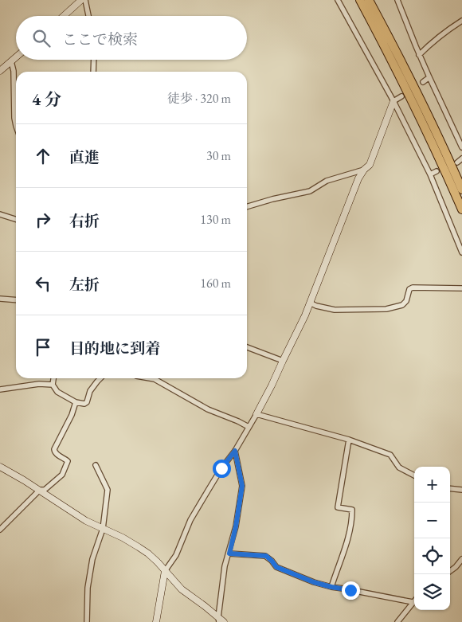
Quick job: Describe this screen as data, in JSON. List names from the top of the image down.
{
  "page": {
    "search": "ここで検索",
    "heading": ["4 分", "徒歩 · 320 m"],
    "list": [
      ["直進", "30 m"],
      ["右折", "130 m"],
      ["左折", "160 m"],
      "目的地に到着"
    ],
    "map_buttons": ["+", "−"]
  }
}
